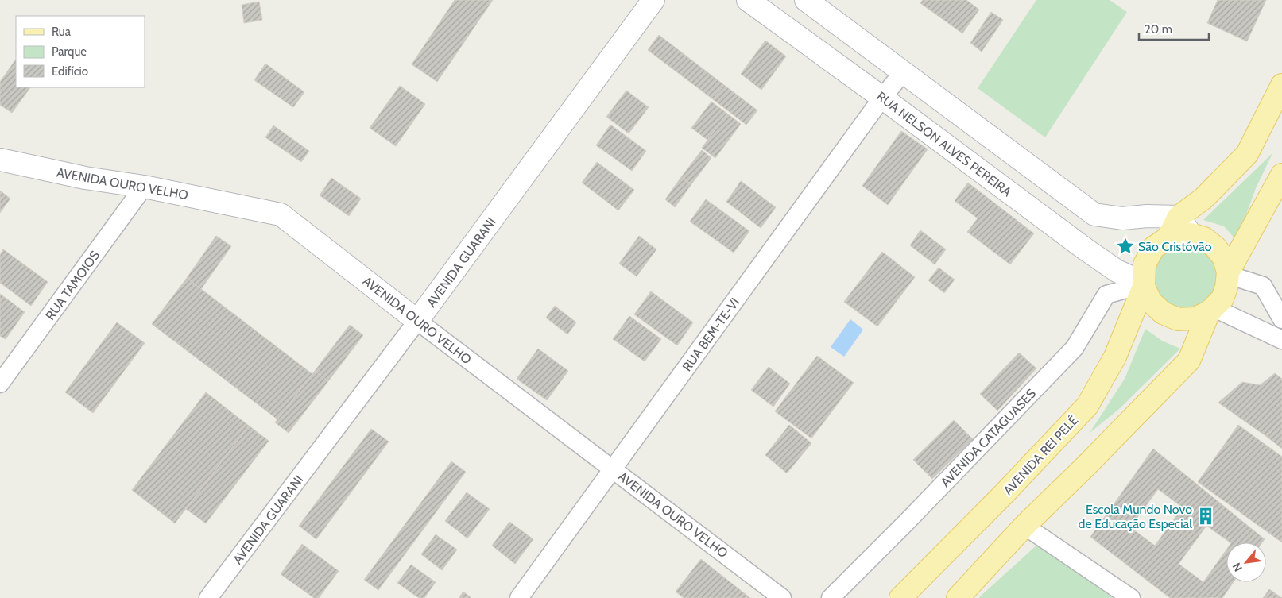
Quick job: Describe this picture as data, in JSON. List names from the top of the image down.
{
  "streets": {
    "main road": ["AVENIDA REI PELÉ"],
    "street": [
      "RUA NELSON ALVES PEREIRA",
      "AVENIDA OURO VELHO",
      "AVENIDA GUARANI",
      "RUA TAMOIOS",
      "RUA BEM-TE-VI",
      "AVENIDA CATAGUASES"
    ]
  },
  "crossings": [
    ["RUA NELSON ALVES PEREIRA", "RUA BEM-TE-VI"],
    ["RUA NELSON ALVES PEREIRA", "AVENIDA CATAGUASES"],
    ["RUA NELSON ALVES PEREIRA", "AVENIDA REI PELÉ"],
    ["AVENIDA OURO VELHO", "AVENIDA GUARANI"],
    ["AVENIDA OURO VELHO", "RUA TAMOIOS"],
    ["AVENIDA OURO VELHO", "RUA BEM-TE-VI"],
    ["AVENIDA CATAGUASES", "AVENIDA REI PELÉ"]
  ],
  "places": {
    "place": ["São Cristóvão"],
    "building": ["Escola Mundo Novo de Educação Especial"]
  },
  "legend": ["Rua", "Parque", "Edifício"],
  "scale_bar": "20 m",
  "north": "bottom left"
}
